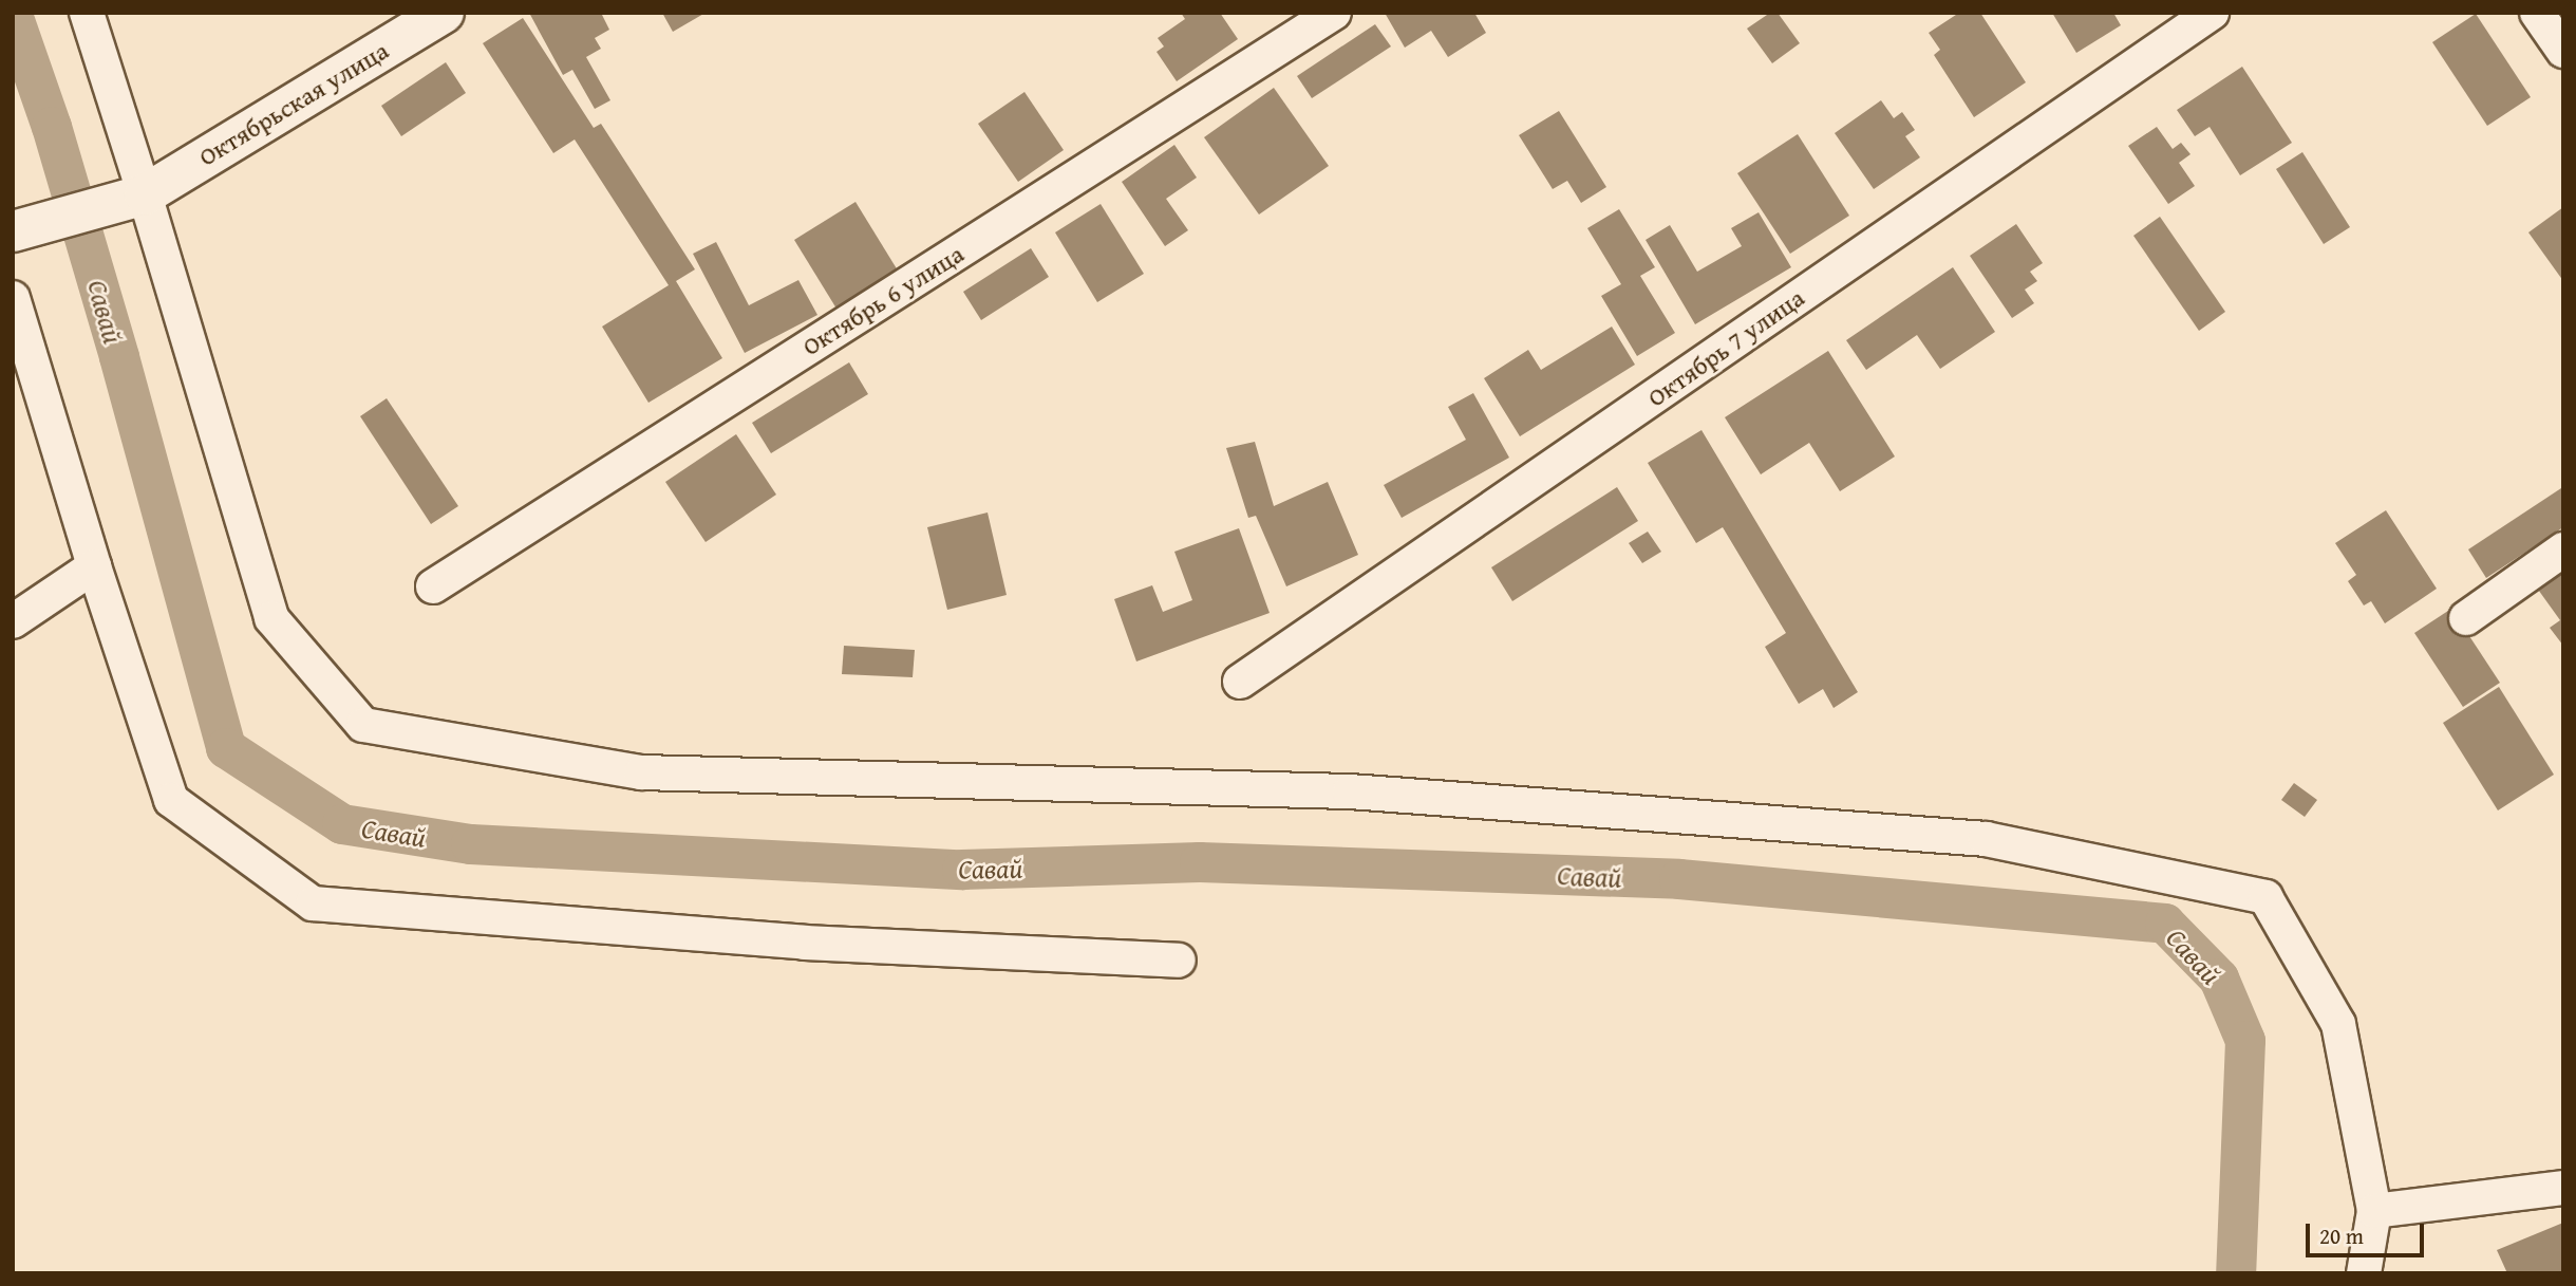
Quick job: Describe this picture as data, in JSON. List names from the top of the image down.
{
  "streets": {
    "main road": ["Октябрьская улица"],
    "street": ["Октябрь 6 улица", "Октябрь 7 улица"]
  },
  "water": ["Савай"],
  "scale_bar": "20 m"
}
